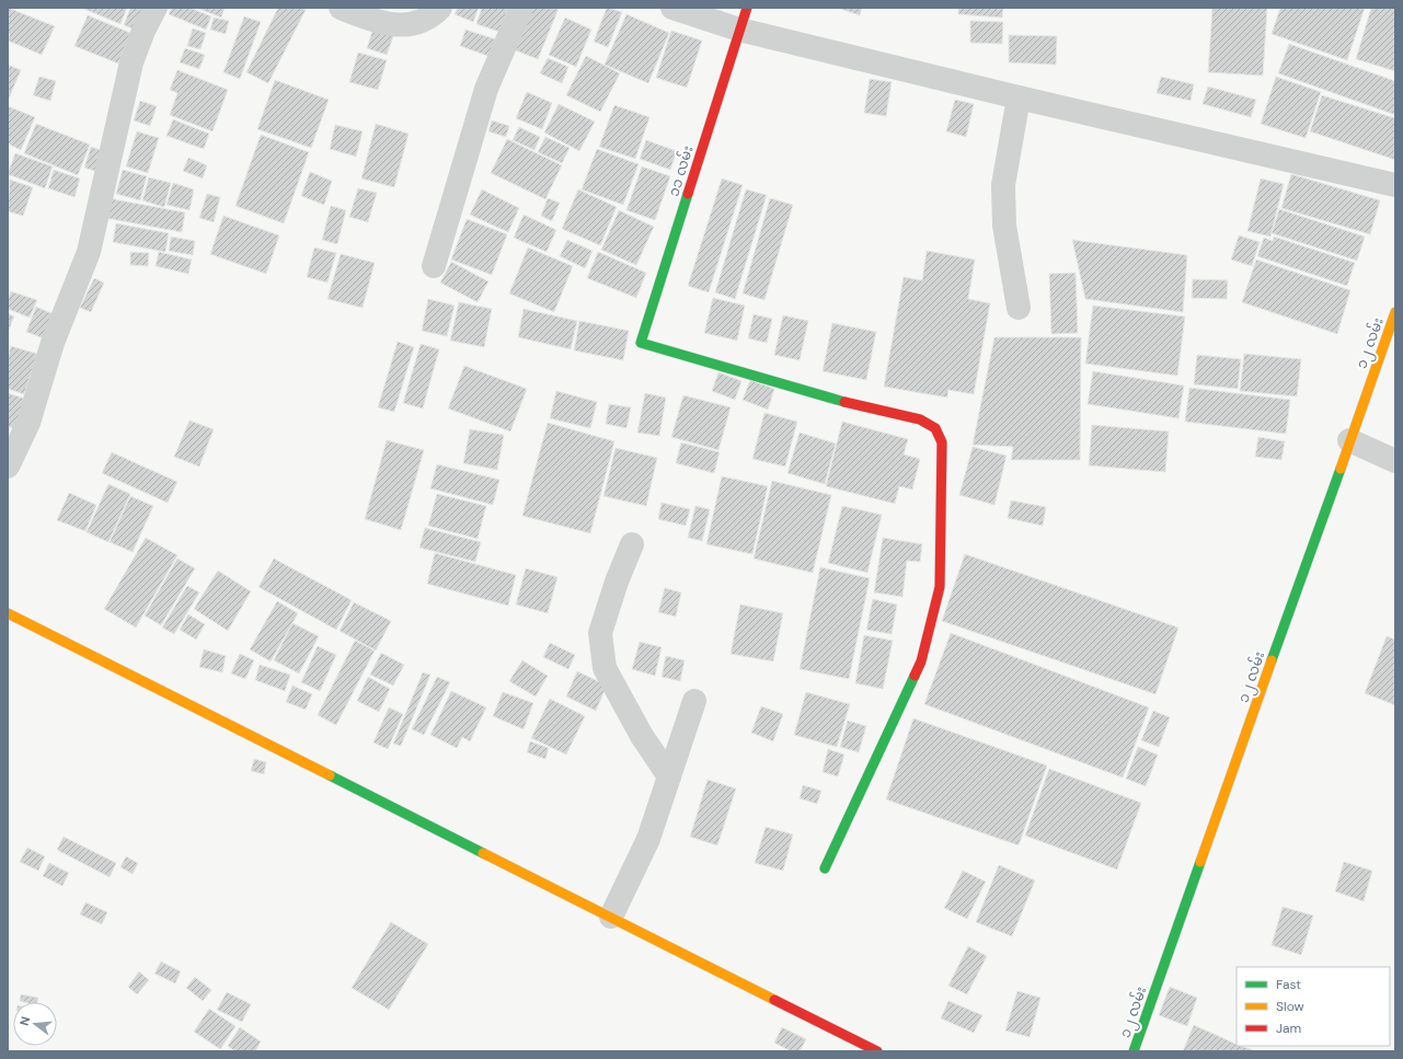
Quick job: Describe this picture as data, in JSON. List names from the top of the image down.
{
  "streets": {
    "street": ["၁၁ လမ်း", "၁၂ လမ်း"]
  },
  "legend": ["Fast", "Slow", "Jam"],
  "north": "left"
}
